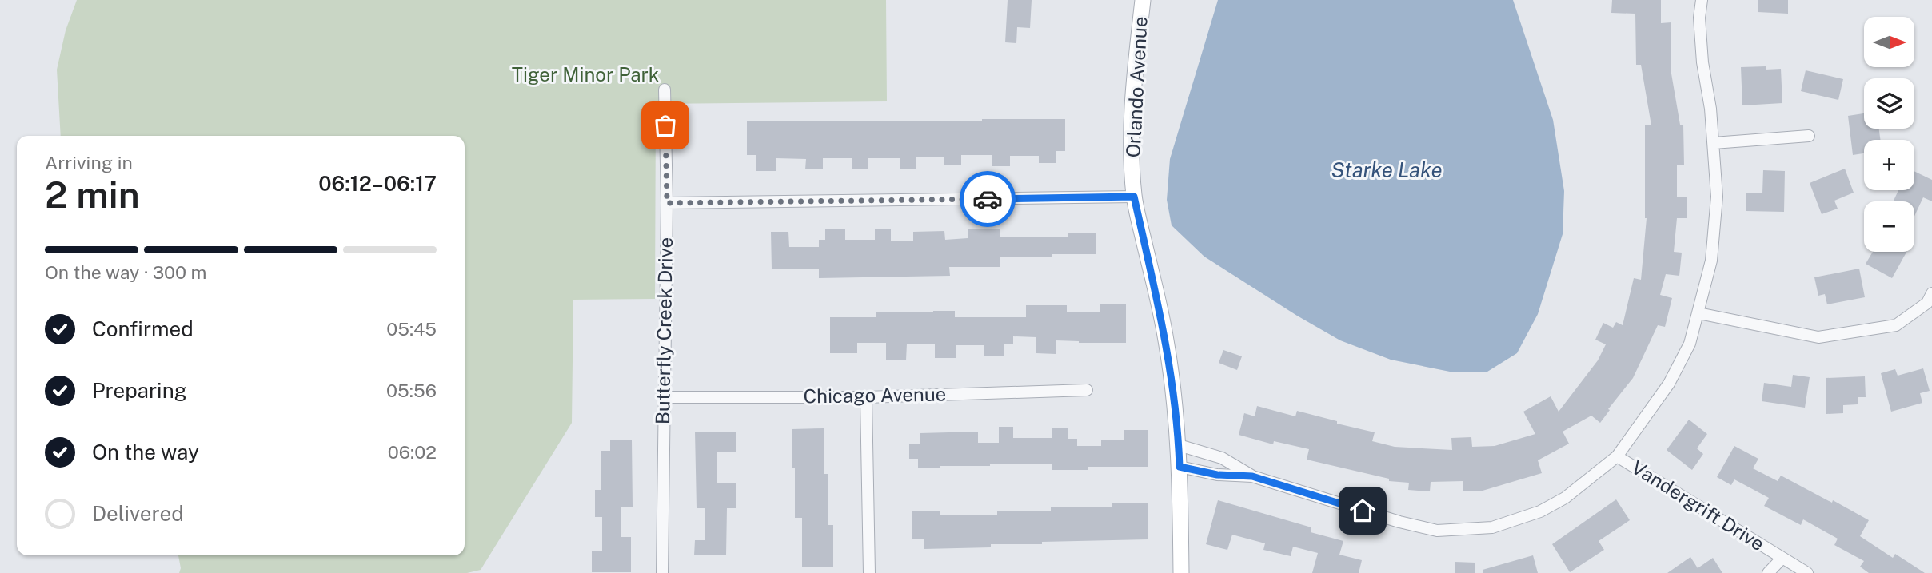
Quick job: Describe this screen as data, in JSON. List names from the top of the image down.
{
  "streets": {
    "street": [
      "Orlando Avenue",
      "Butterfly Creek Drive",
      "Chicago Avenue",
      "Vandergrift Drive"
    ]
  },
  "crossings": [
    ["Butterfly Creek Drive", "Chicago Avenue"]
  ],
  "water": ["Starke Lake"],
  "parks": ["Tiger Minor Park"],
  "north": "right",
  "page": {
    "map_buttons": ["+", "−"],
    "heading": ["2 min", "Arriving in", "06:12–06:17"],
    "bar": "On the way · 300 m",
    "list": [
      ["Confirmed", "05:45"],
      ["Preparing", "05:56"],
      ["On the way", "06:02"],
      "Delivered"
    ]
  }
}
